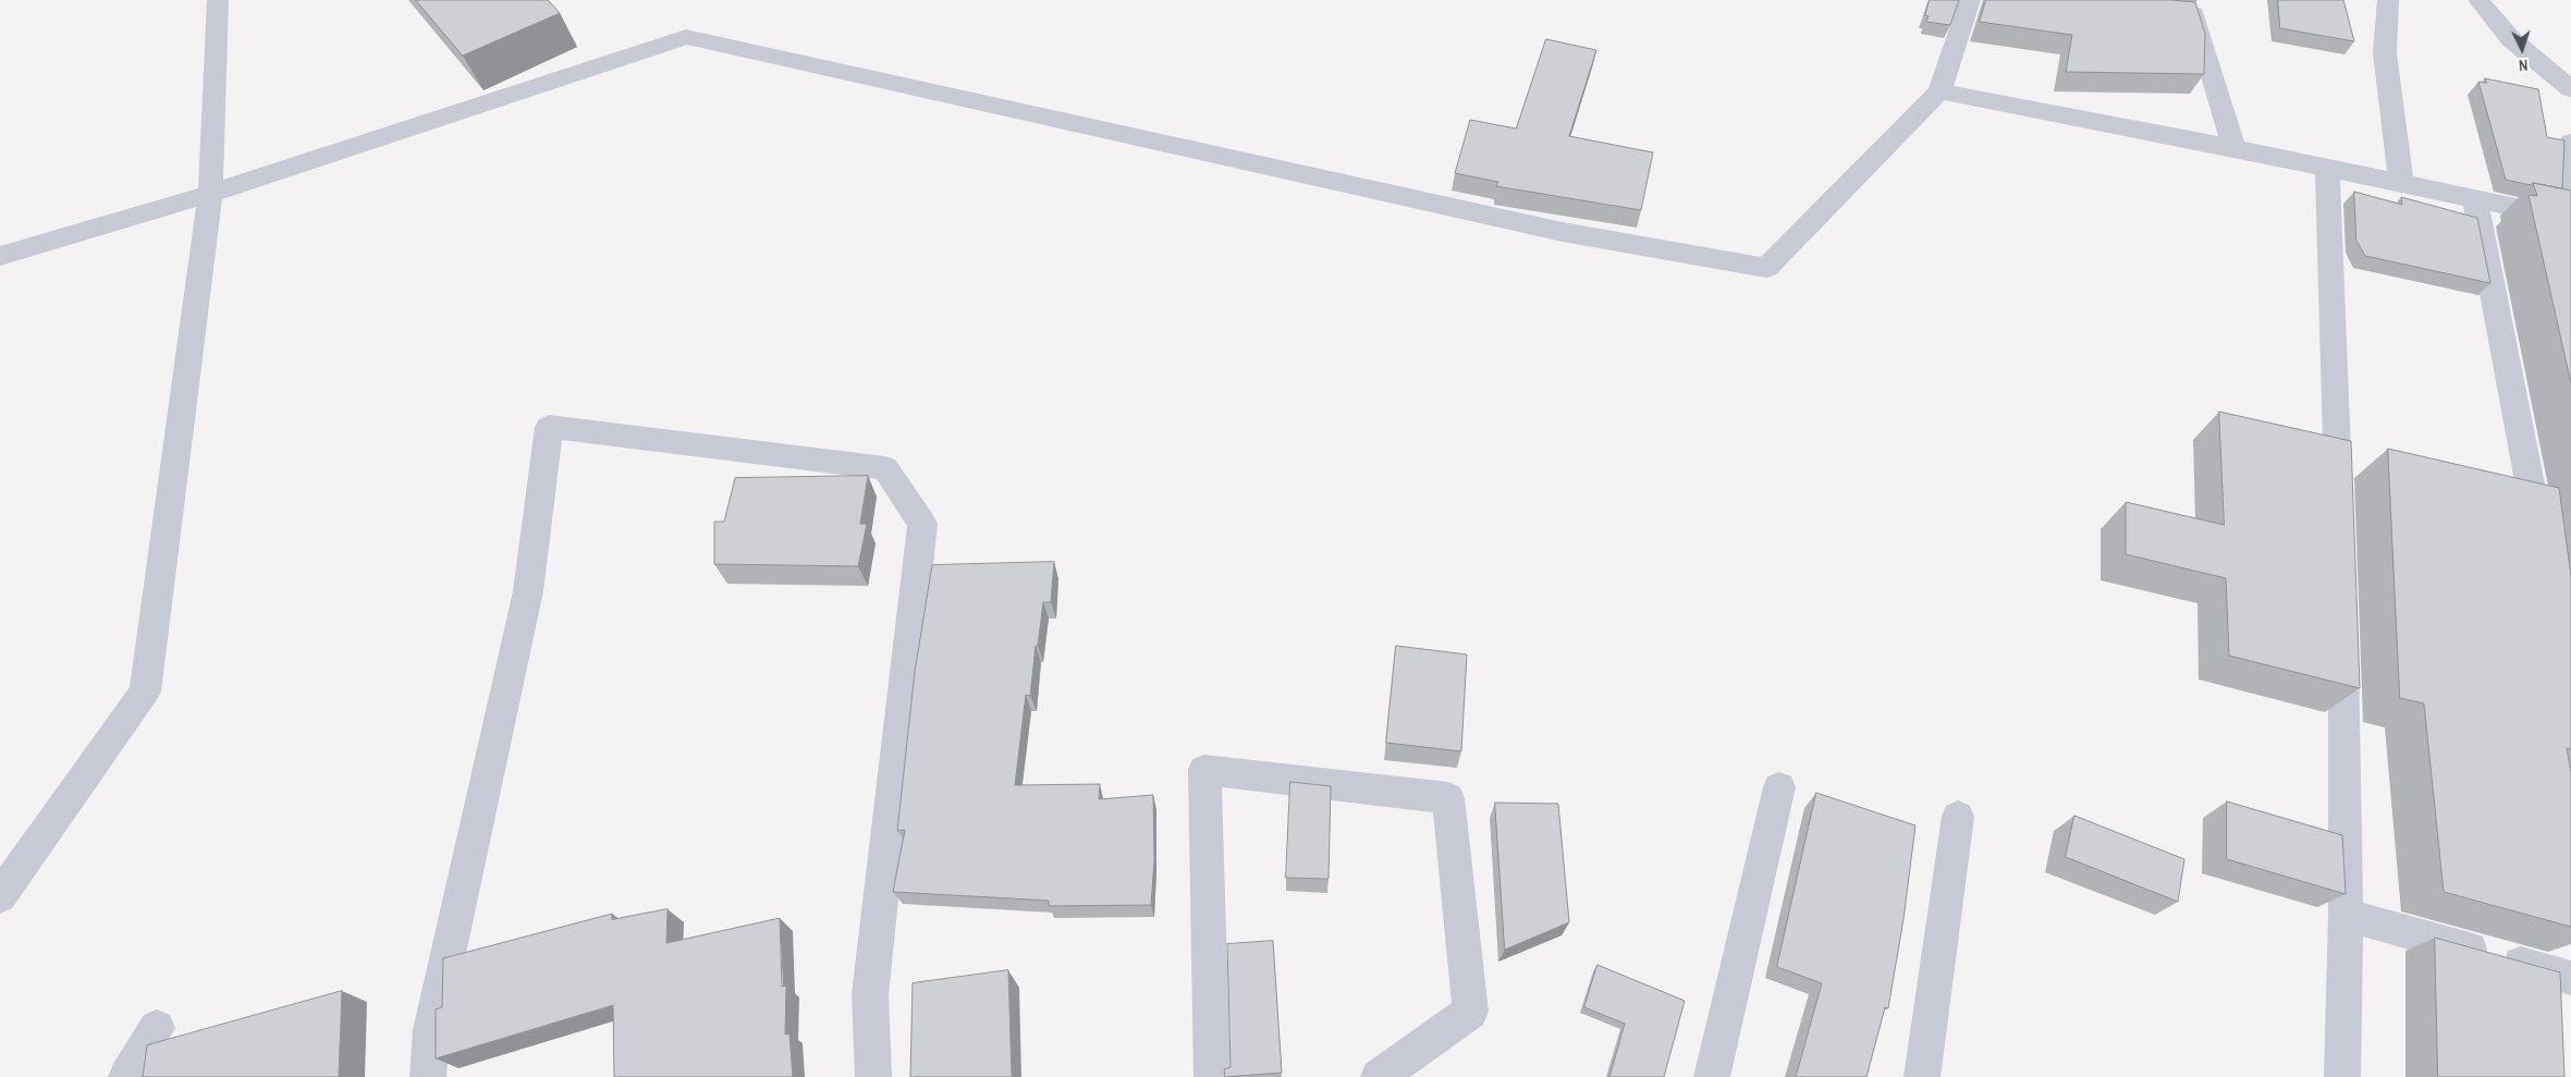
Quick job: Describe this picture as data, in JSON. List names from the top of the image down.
{
  "north": "bottom"
}
